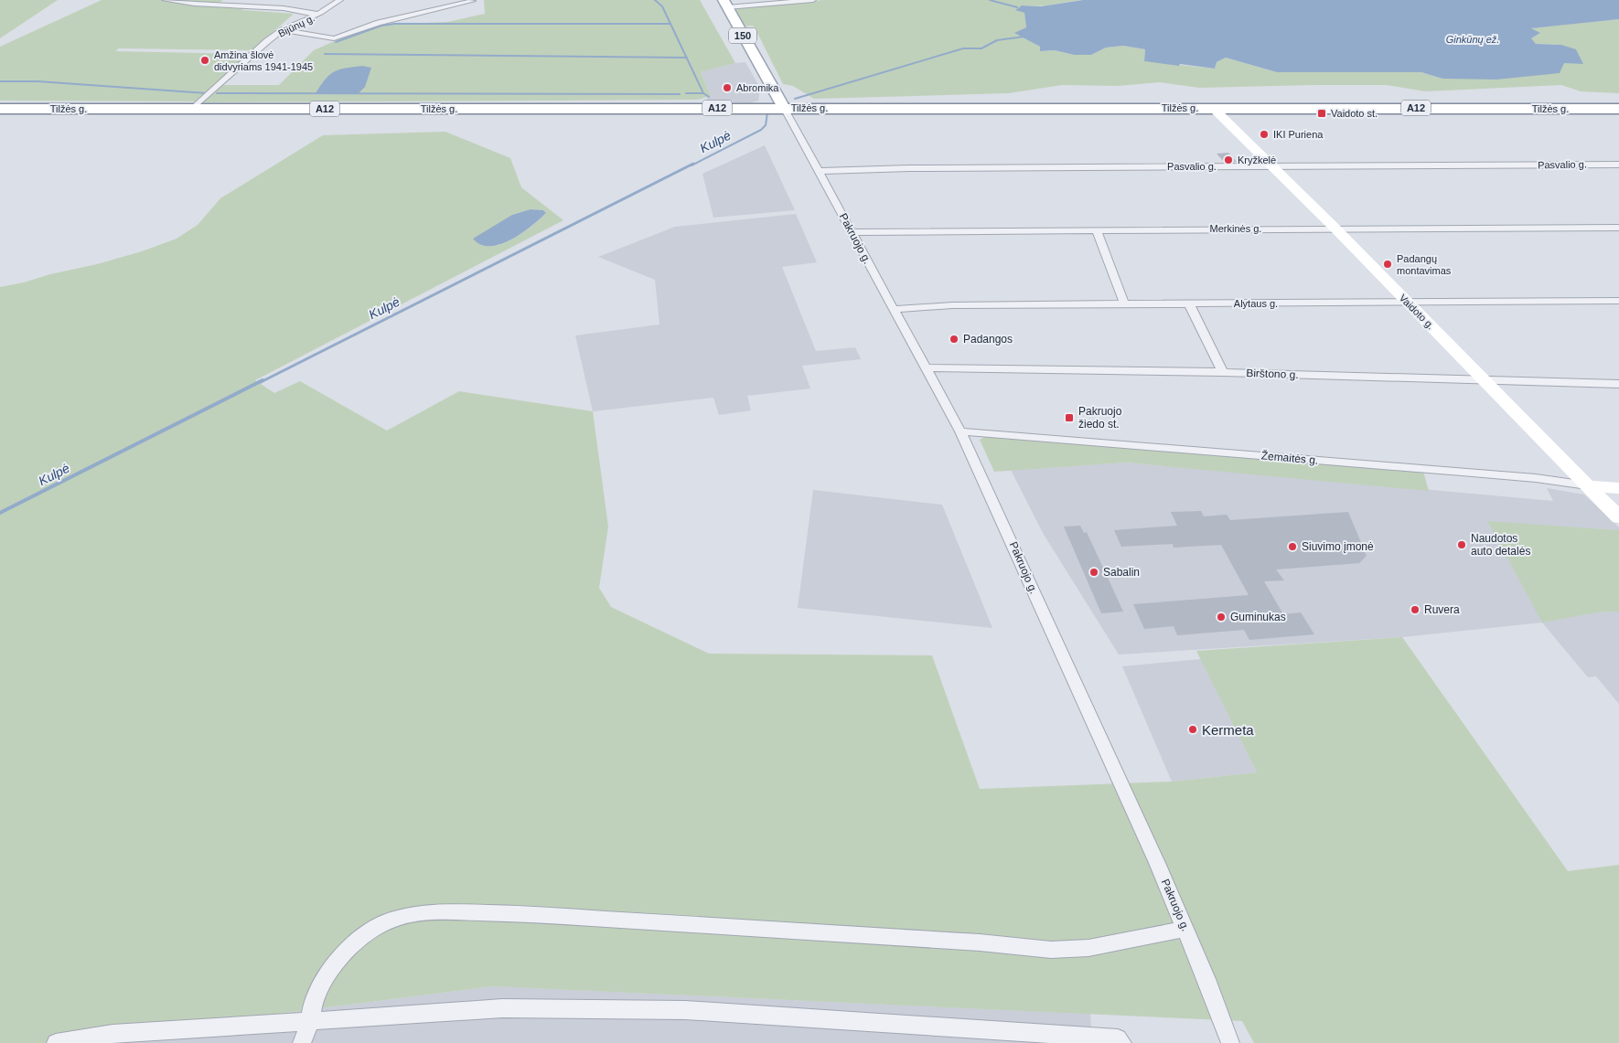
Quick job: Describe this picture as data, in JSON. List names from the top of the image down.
{
  "streets": {
    "highway": ["A12", "Tilžės g."],
    "main road": ["150", "Vaidoto g.", "Žemaitės g."],
    "street": [
      "Bijūnų g.",
      "Pasvalio g.",
      "Merkinės g.",
      "Pakruojo g.",
      "Alytaus g.",
      "Birštono g."
    ]
  },
  "crossings": [
    ["Bijūnų g.", "Tilžės g."],
    ["150", "Tilžės g."],
    ["150", "Pakruojo g."],
    ["Tilžės g.", "Pakruojo g."],
    ["Tilžės g.", "Vaidoto g."],
    ["Pasvalio g.", "Pakruojo g."],
    ["Pasvalio g.", "Vaidoto g."],
    ["Merkinės g.", "Pakruojo g."],
    ["Merkinės g.", "Vaidoto g."],
    ["Pakruojo g.", "Alytaus g."],
    ["Pakruojo g.", "Birštono g."],
    ["Pakruojo g.", "Žemaitės g."],
    ["Alytaus g.", "Vaidoto g."],
    ["Vaidoto g.", "Birštono g."],
    ["Vaidoto g.", "Žemaitės g."]
  ],
  "water": ["Ginkūnų ež.", "Kulpė"],
  "places": {
    "other": [
      "Amžina šlovė didvyriams 1941-1945",
      "Abromika",
      "IKI Puriena",
      "Kryžkelė",
      "Padangų montavimas",
      "Padangos",
      "Naudotos auto detalės",
      "Siuvimo įmonė",
      "Sabalin",
      "Ruvera",
      "Guminukas",
      "Kermeta"
    ],
    "transit": ["Vaidoto st.", "Pakruojo žiedo st."]
  }
}
